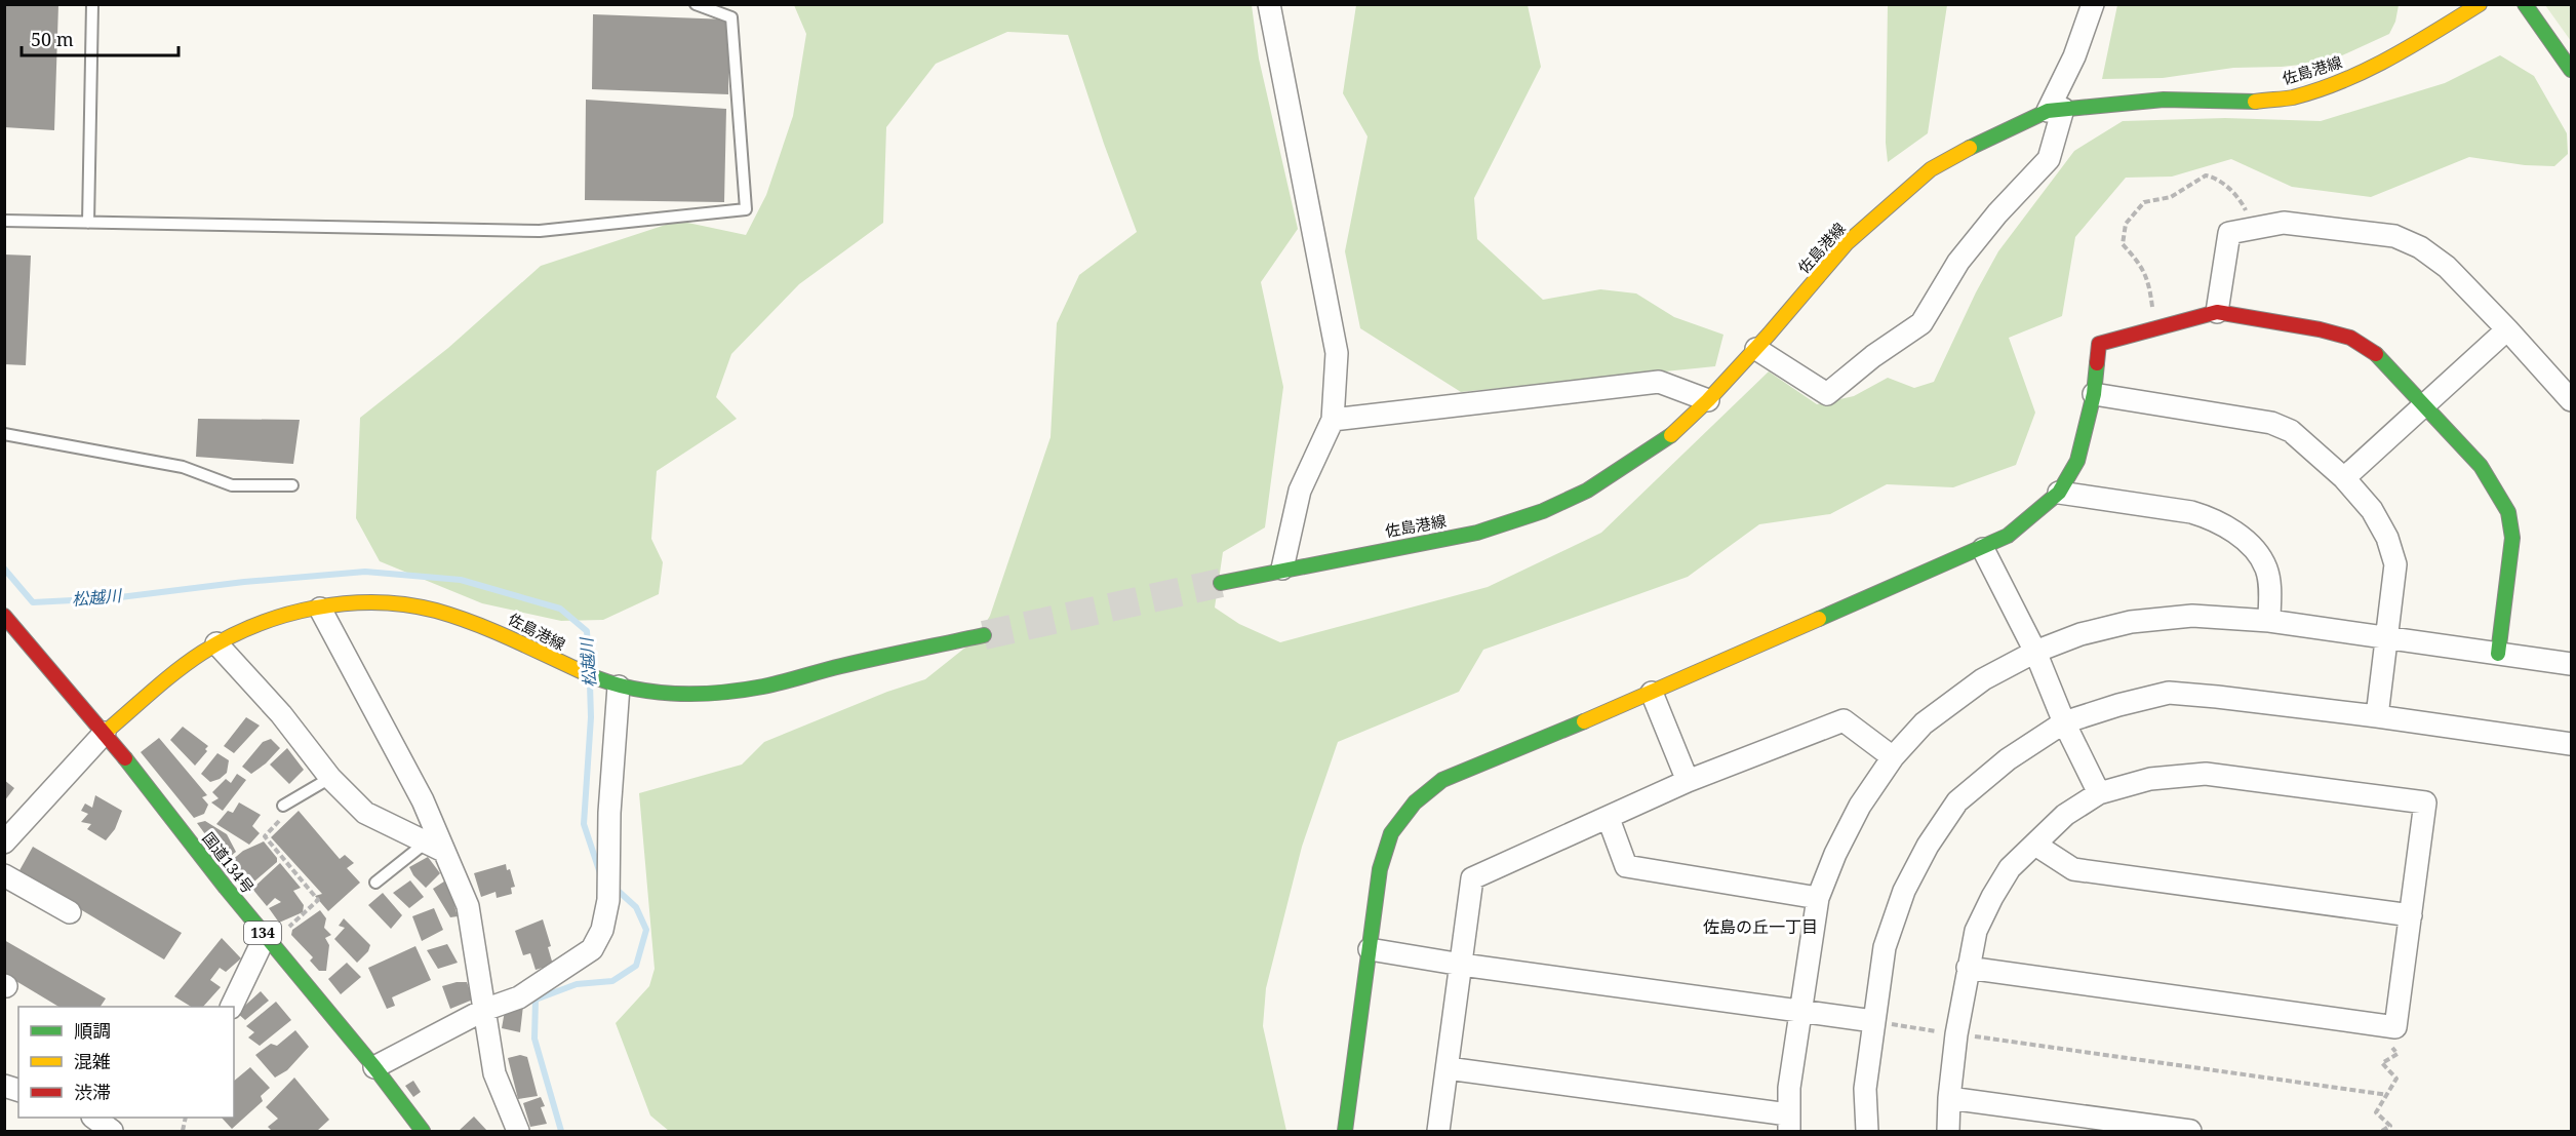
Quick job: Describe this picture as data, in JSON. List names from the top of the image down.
{
  "streets": {
    "main road": ["佐島港線", "国道134号", "134"]
  },
  "crossings": [
    ["佐島港線", "国道134号"]
  ],
  "districts": ["佐島の丘一丁目"],
  "water": ["松越川"],
  "legend": ["順調", "混雑", "渋滞"],
  "scale_bar": "50 m"
}
